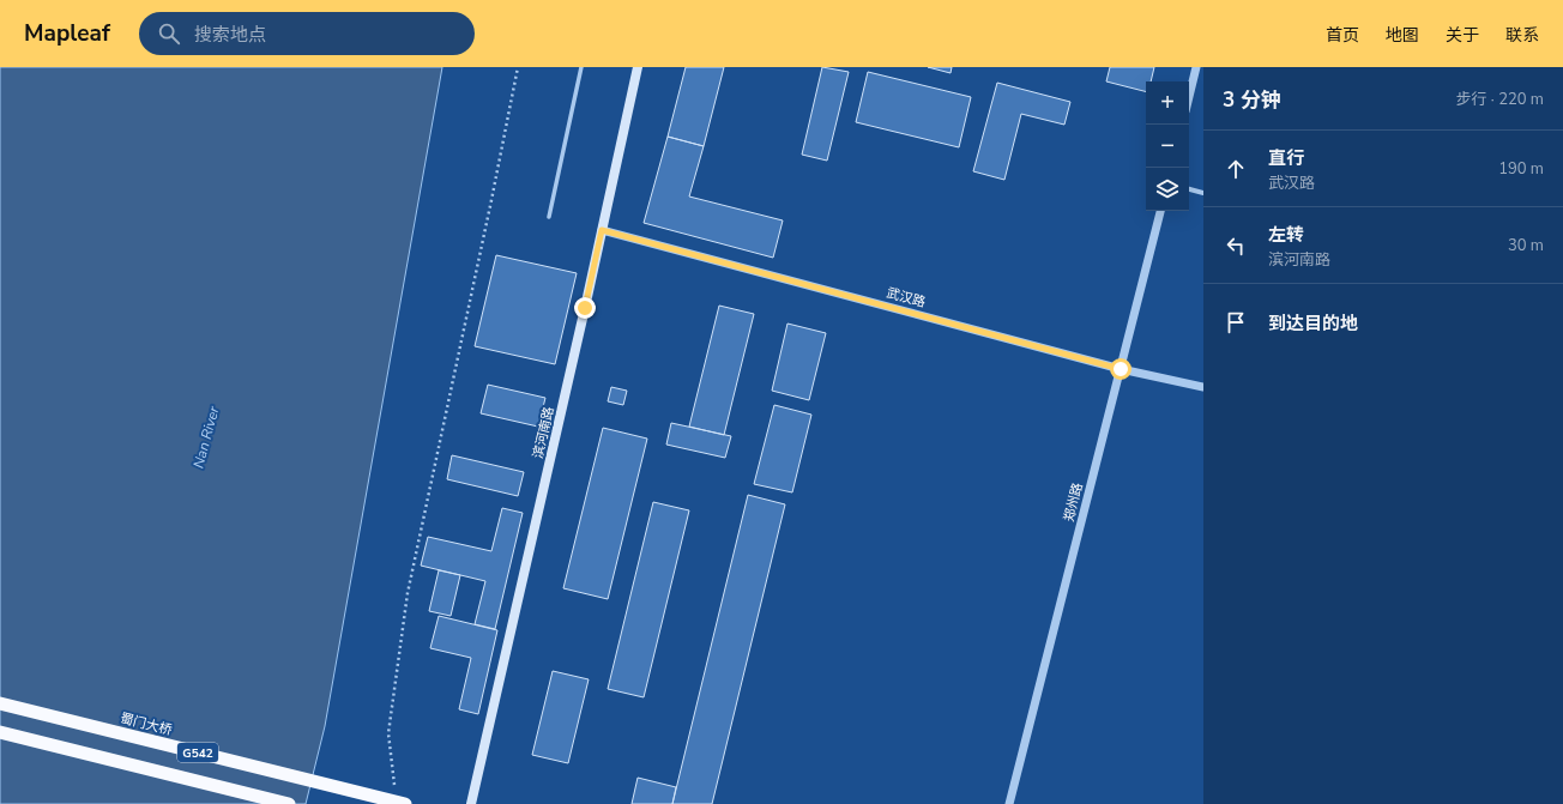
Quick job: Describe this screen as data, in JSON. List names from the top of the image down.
{
  "streets": {
    "highway": ["蜀门大桥", "G542"],
    "main road": ["滨河南路"],
    "street": ["武汉路", "郑州路"]
  },
  "crossings": [
    ["武汉路", "滨河南路"],
    ["武汉路", "郑州路"]
  ],
  "water": ["Nan River"],
  "page": {
    "header": "Mapleaf",
    "search": "搜索地点",
    "nav": [
      "首页",
      "地图",
      "关于",
      "联系"
    ],
    "heading": ["3 分钟", "步行 · 220 m"],
    "map_buttons": ["+", "−"],
    "list": [
      ["直行", "武汉路", "190 m"],
      ["左转", "滨河南路", "30 m"],
      "到达目的地"
    ]
  }
}
